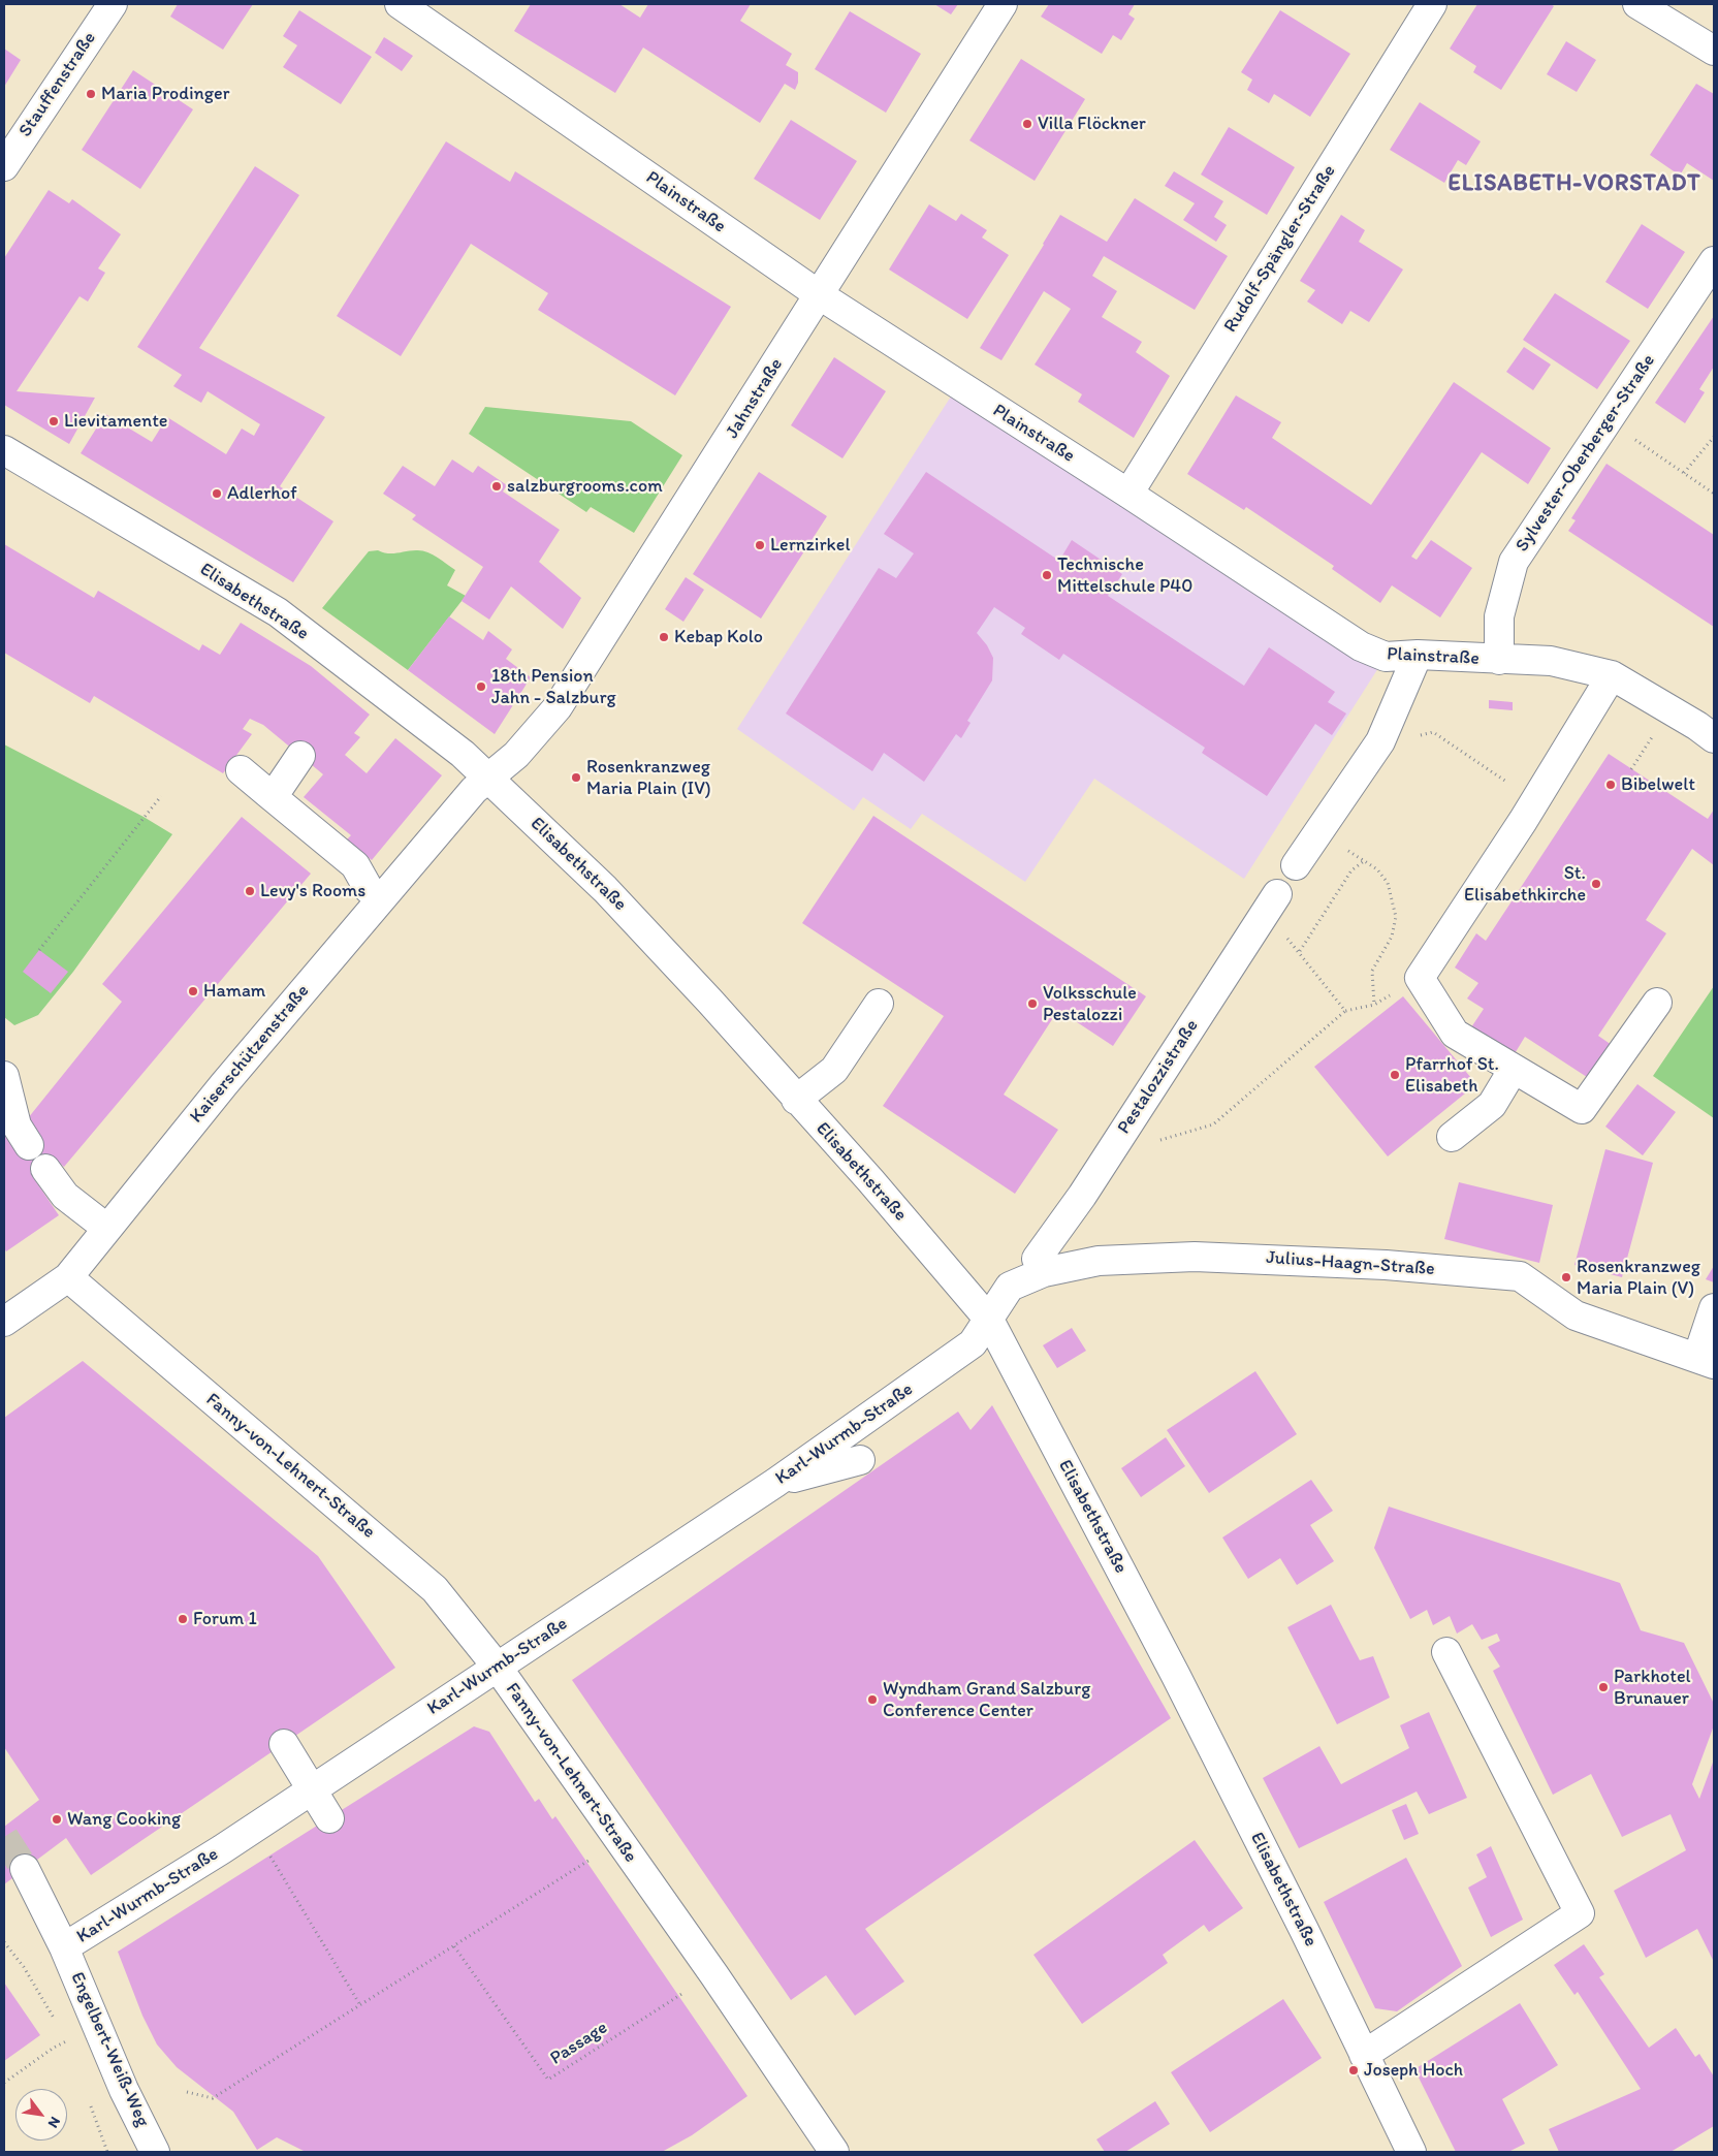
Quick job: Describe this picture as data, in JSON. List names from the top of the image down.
{
  "streets": {
    "street": [
      "Stauffenstraße",
      "Plainstraße",
      "Rudolf-Spängler-Straße",
      "Jahnstraße",
      "Sylvester-Oberberger-Straße",
      "Elisabethstraße",
      "Kaiserschützenstraße",
      "Pestalozzistraße",
      "Julius-Haagn-Straße",
      "Karl-Wurmb-Straße",
      "Fanny-von-Lehnert-Straße",
      "Engelbert-Weiß-Weg"
    ],
    "path": ["Passage"]
  },
  "crossings": [
    ["Plainstraße", "Rudolf-Spängler-Straße"],
    ["Plainstraße", "Jahnstraße"],
    ["Plainstraße", "Sylvester-Oberberger-Straße"],
    ["Jahnstraße", "Elisabethstraße"],
    ["Jahnstraße", "Kaiserschützenstraße"],
    ["Elisabethstraße", "Kaiserschützenstraße"],
    ["Elisabethstraße", "Julius-Haagn-Straße"],
    ["Elisabethstraße", "Karl-Wurmb-Straße"],
    ["Kaiserschützenstraße", "Fanny-von-Lehnert-Straße"],
    ["Julius-Haagn-Straße", "Karl-Wurmb-Straße"],
    ["Karl-Wurmb-Straße", "Fanny-von-Lehnert-Straße"],
    ["Karl-Wurmb-Straße", "Engelbert-Weiß-Weg"]
  ],
  "districts": ["ELISABETH-VORSTADT"],
  "places": [
    "Maria Prodinger",
    "Villa Flöckner",
    "Lievitamente",
    "salzburgrooms.com",
    "Adlerhof",
    "Lernzirkel",
    "Technische Mittelschule P40",
    "Kebap Kolo",
    "18th Pension Jahn - Salzburg",
    "Rosenkranzweg Maria Plain (IV)",
    "Bibelwelt",
    "St. Elisabethkirche",
    "Levy's Rooms",
    "Hamam",
    "Volksschule Pestalozzi",
    "Pfarrhof St. Elisabeth",
    "Rosenkranzweg Maria Plain (V)",
    "Forum 1",
    "Parkhotel Brunauer",
    "Wyndham Grand Salzburg Conference Center",
    "Wang Cooking",
    "Joseph Hoch"
  ],
  "north": "bottom right"
}
